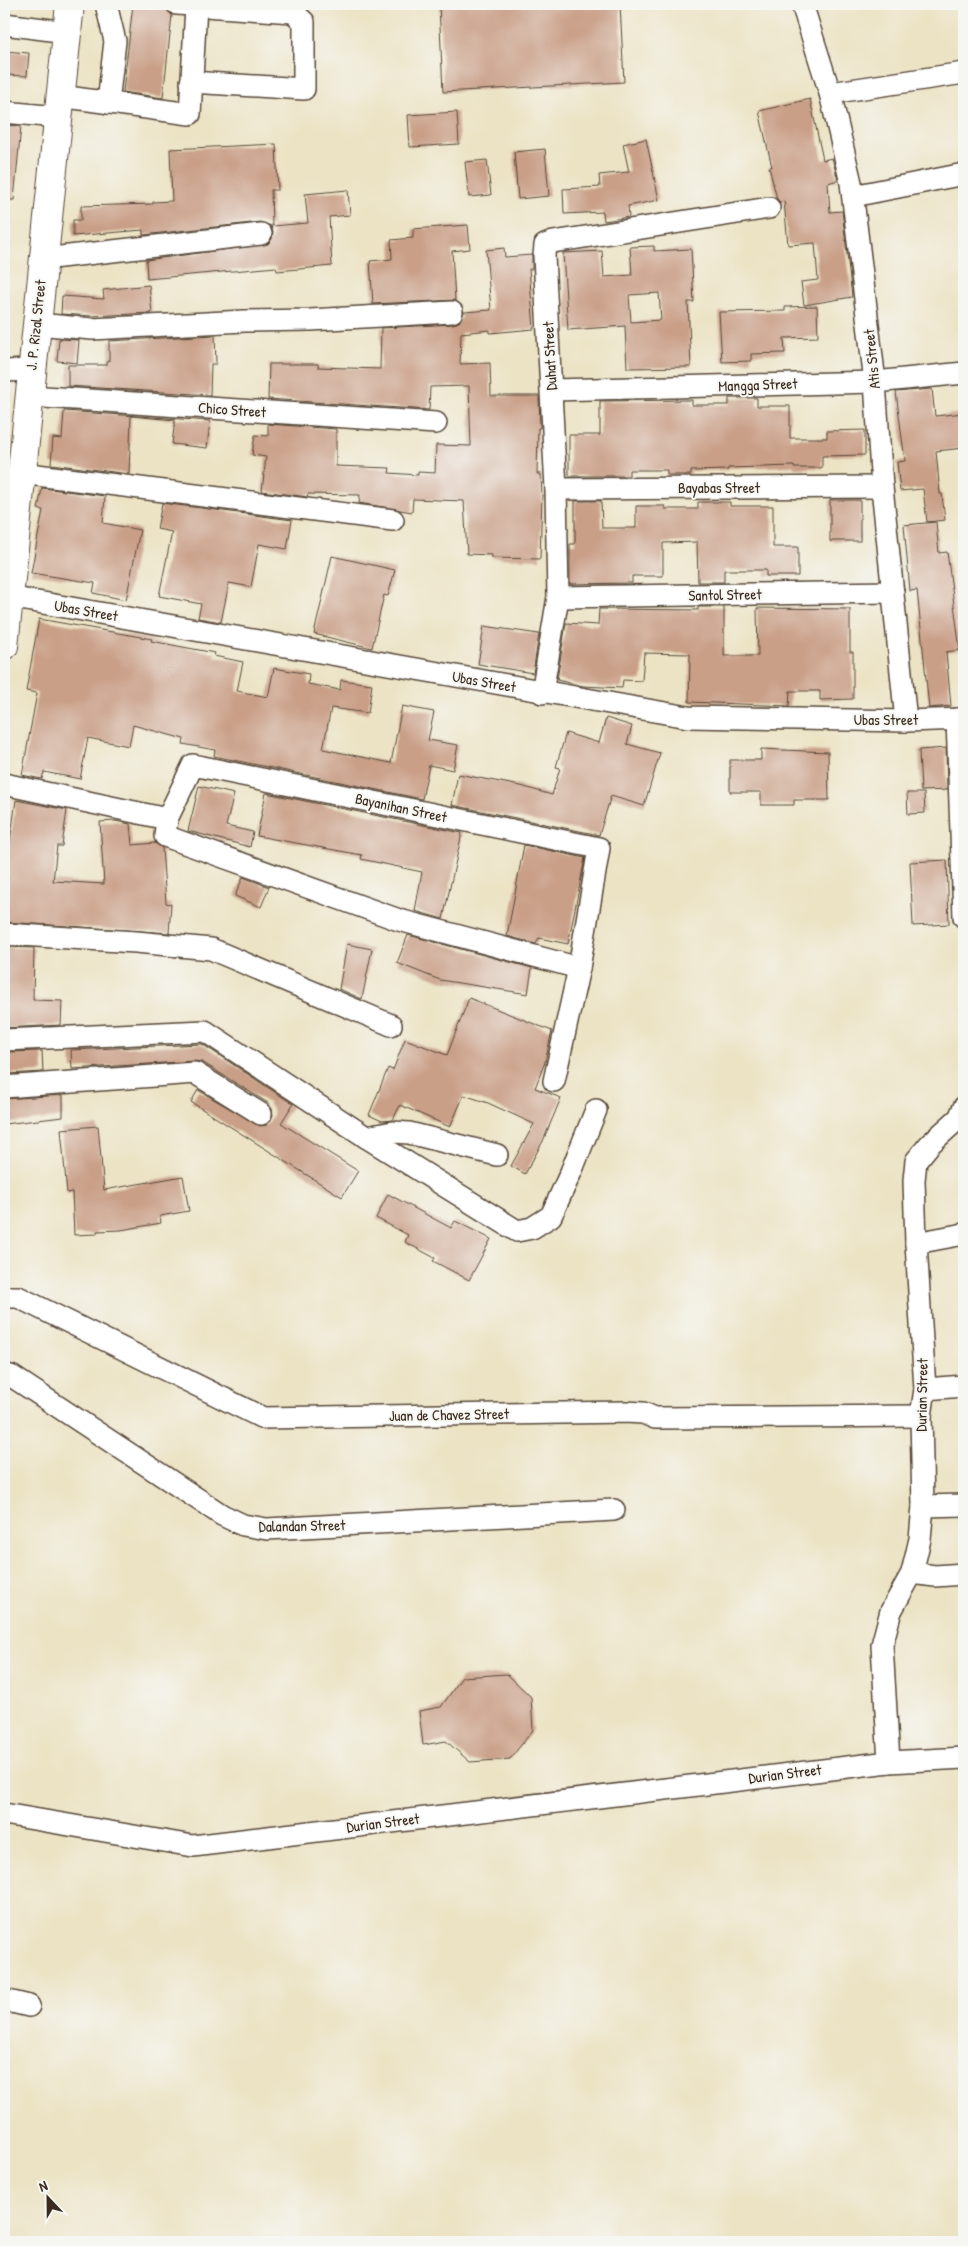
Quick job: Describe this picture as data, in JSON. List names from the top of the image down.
{
  "streets": {
    "highway": ["J. P. Rizal Street"],
    "street": [
      "Duhat Street",
      "Atis Street",
      "Mangga Street",
      "Chico Street",
      "Bayabas Street",
      "Santol Street",
      "Ubas Street",
      "Bayanihan Street",
      "Durian Street",
      "Juan de Chavez Street",
      "Dalandan Street"
    ]
  },
  "crossings": [
    ["J. P. Rizal Street", "Chico Street"],
    ["J. P. Rizal Street", "Ubas Street"],
    ["Duhat Street", "Mangga Street"],
    ["Duhat Street", "Bayabas Street"],
    ["Duhat Street", "Santol Street"],
    ["Duhat Street", "Ubas Street"],
    ["Atis Street", "Mangga Street"],
    ["Atis Street", "Bayabas Street"],
    ["Atis Street", "Santol Street"],
    ["Atis Street", "Ubas Street"],
    ["Durian Street", "Juan de Chavez Street"]
  ],
  "north": "top"
}
